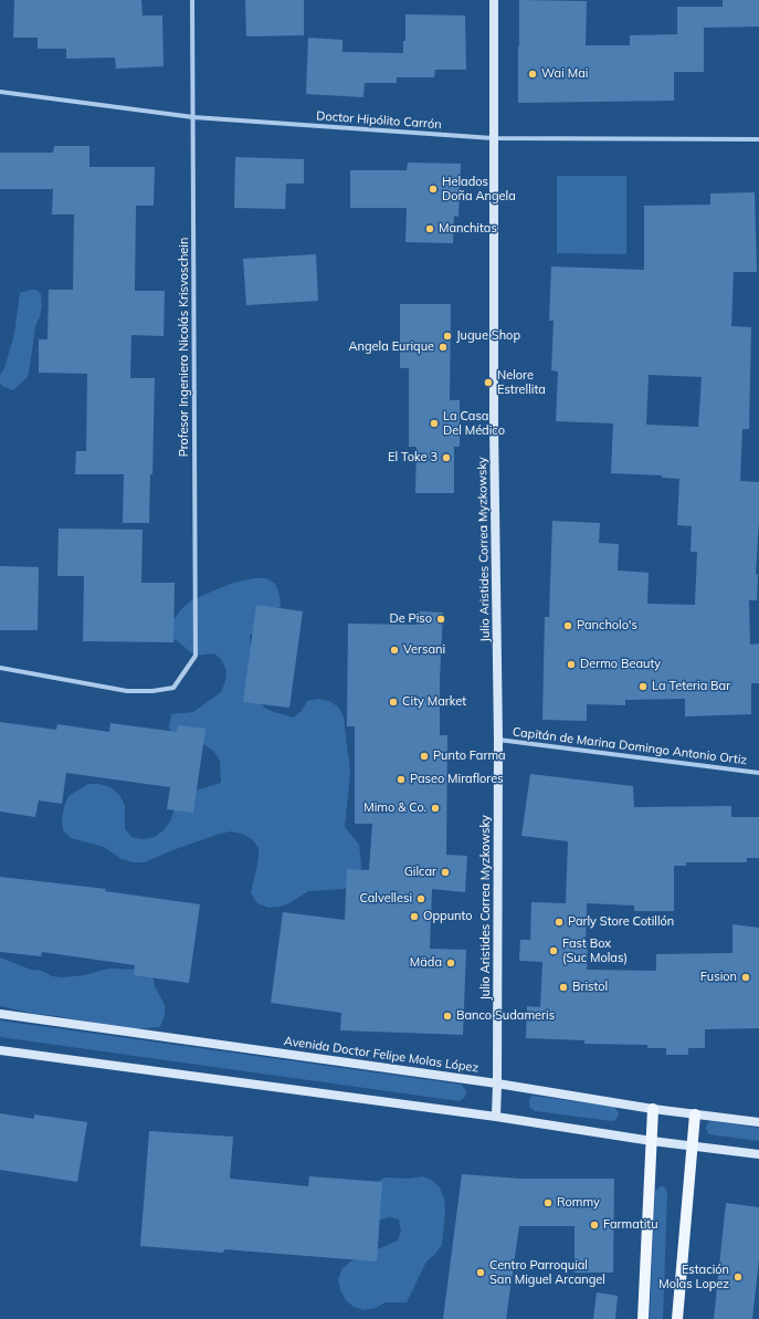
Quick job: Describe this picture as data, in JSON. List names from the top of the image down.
{
  "streets": {
    "main road": ["Julio Aristides Correa Myzkowsky", "Avenida Doctor Felipe Molas López"],
    "street": ["Doctor Hipólito Carrón", "Profesor Ingeniero Nicolás Krisvoschein", "Capitán de Marina Domingo Antonio Ortiz"]
  },
  "crossings": [
    ["Doctor Hipólito Carrón", "Profesor Ingeniero Nicolás Krisvoschein"],
    ["Doctor Hipólito Carrón", "Julio Aristides Correa Myzkowsky"],
    ["Julio Aristides Correa Myzkowsky", "Capitán de Marina Domingo Antonio Ortiz"],
    ["Julio Aristides Correa Myzkowsky", "Avenida Doctor Felipe Molas López"]
  ],
  "places": [
    "Wai Mai",
    "Helados Doña Angela",
    "Manchitas",
    "Jugue Shop",
    "Angela Eurique",
    "Nelore Estrellita",
    "La Casa Del Médico",
    "El Toke 3",
    "De Piso",
    "Pancholo's",
    "Versani",
    "Dermo Beauty",
    "La Teteria Bar",
    "City Market",
    "Punto Farma",
    "Paseo Miraflores",
    "Mimo & Co.",
    "Gilcar",
    "Calvellesi",
    "Oppunto",
    "Parly Store Cotillón",
    "Fast Box (Suc Molas)",
    "Mäda",
    "Fusion",
    "Bristol",
    "Banco Sudameris",
    "Rommy",
    "Farmatitu",
    "Centro Parroquial San Miguel Arcangel",
    "Estación Molas Lopez"
  ]
}
